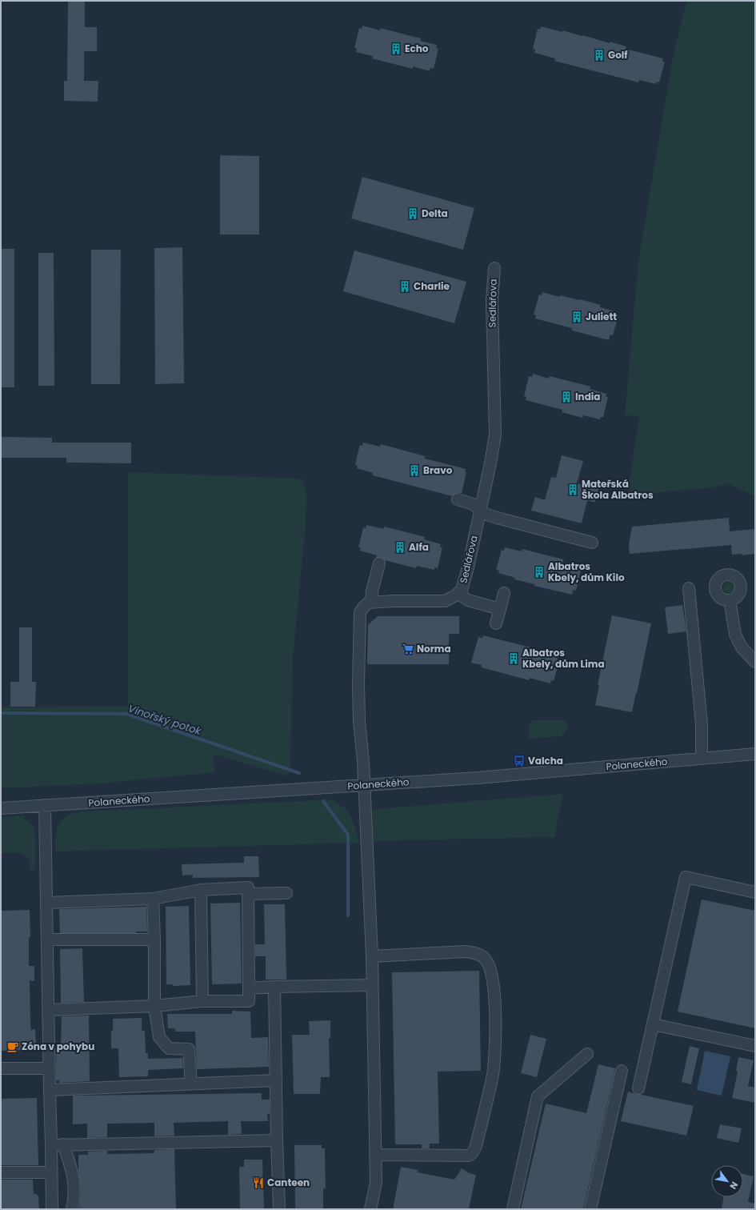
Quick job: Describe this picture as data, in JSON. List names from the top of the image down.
{
  "streets": {
    "street": ["Sedlářova", "Polaneckého"]
  },
  "water": ["Vinořský potok"],
  "places": {
    "building": [
      "Echo",
      "Golf",
      "Delta",
      "Charlie",
      "Juliett",
      "India",
      "Bravo",
      "Mateřská Škola Albatros",
      "Alfa",
      "Albatros Kbely, dům Kilo",
      "Albatros Kbely, dům Lima"
    ],
    "supermarket": ["Norma"],
    "bus stop": ["Valcha"],
    "cafe": ["Zóna v pohybu"],
    "restaurant": ["Canteen"]
  },
  "north": "bottom right"
}
